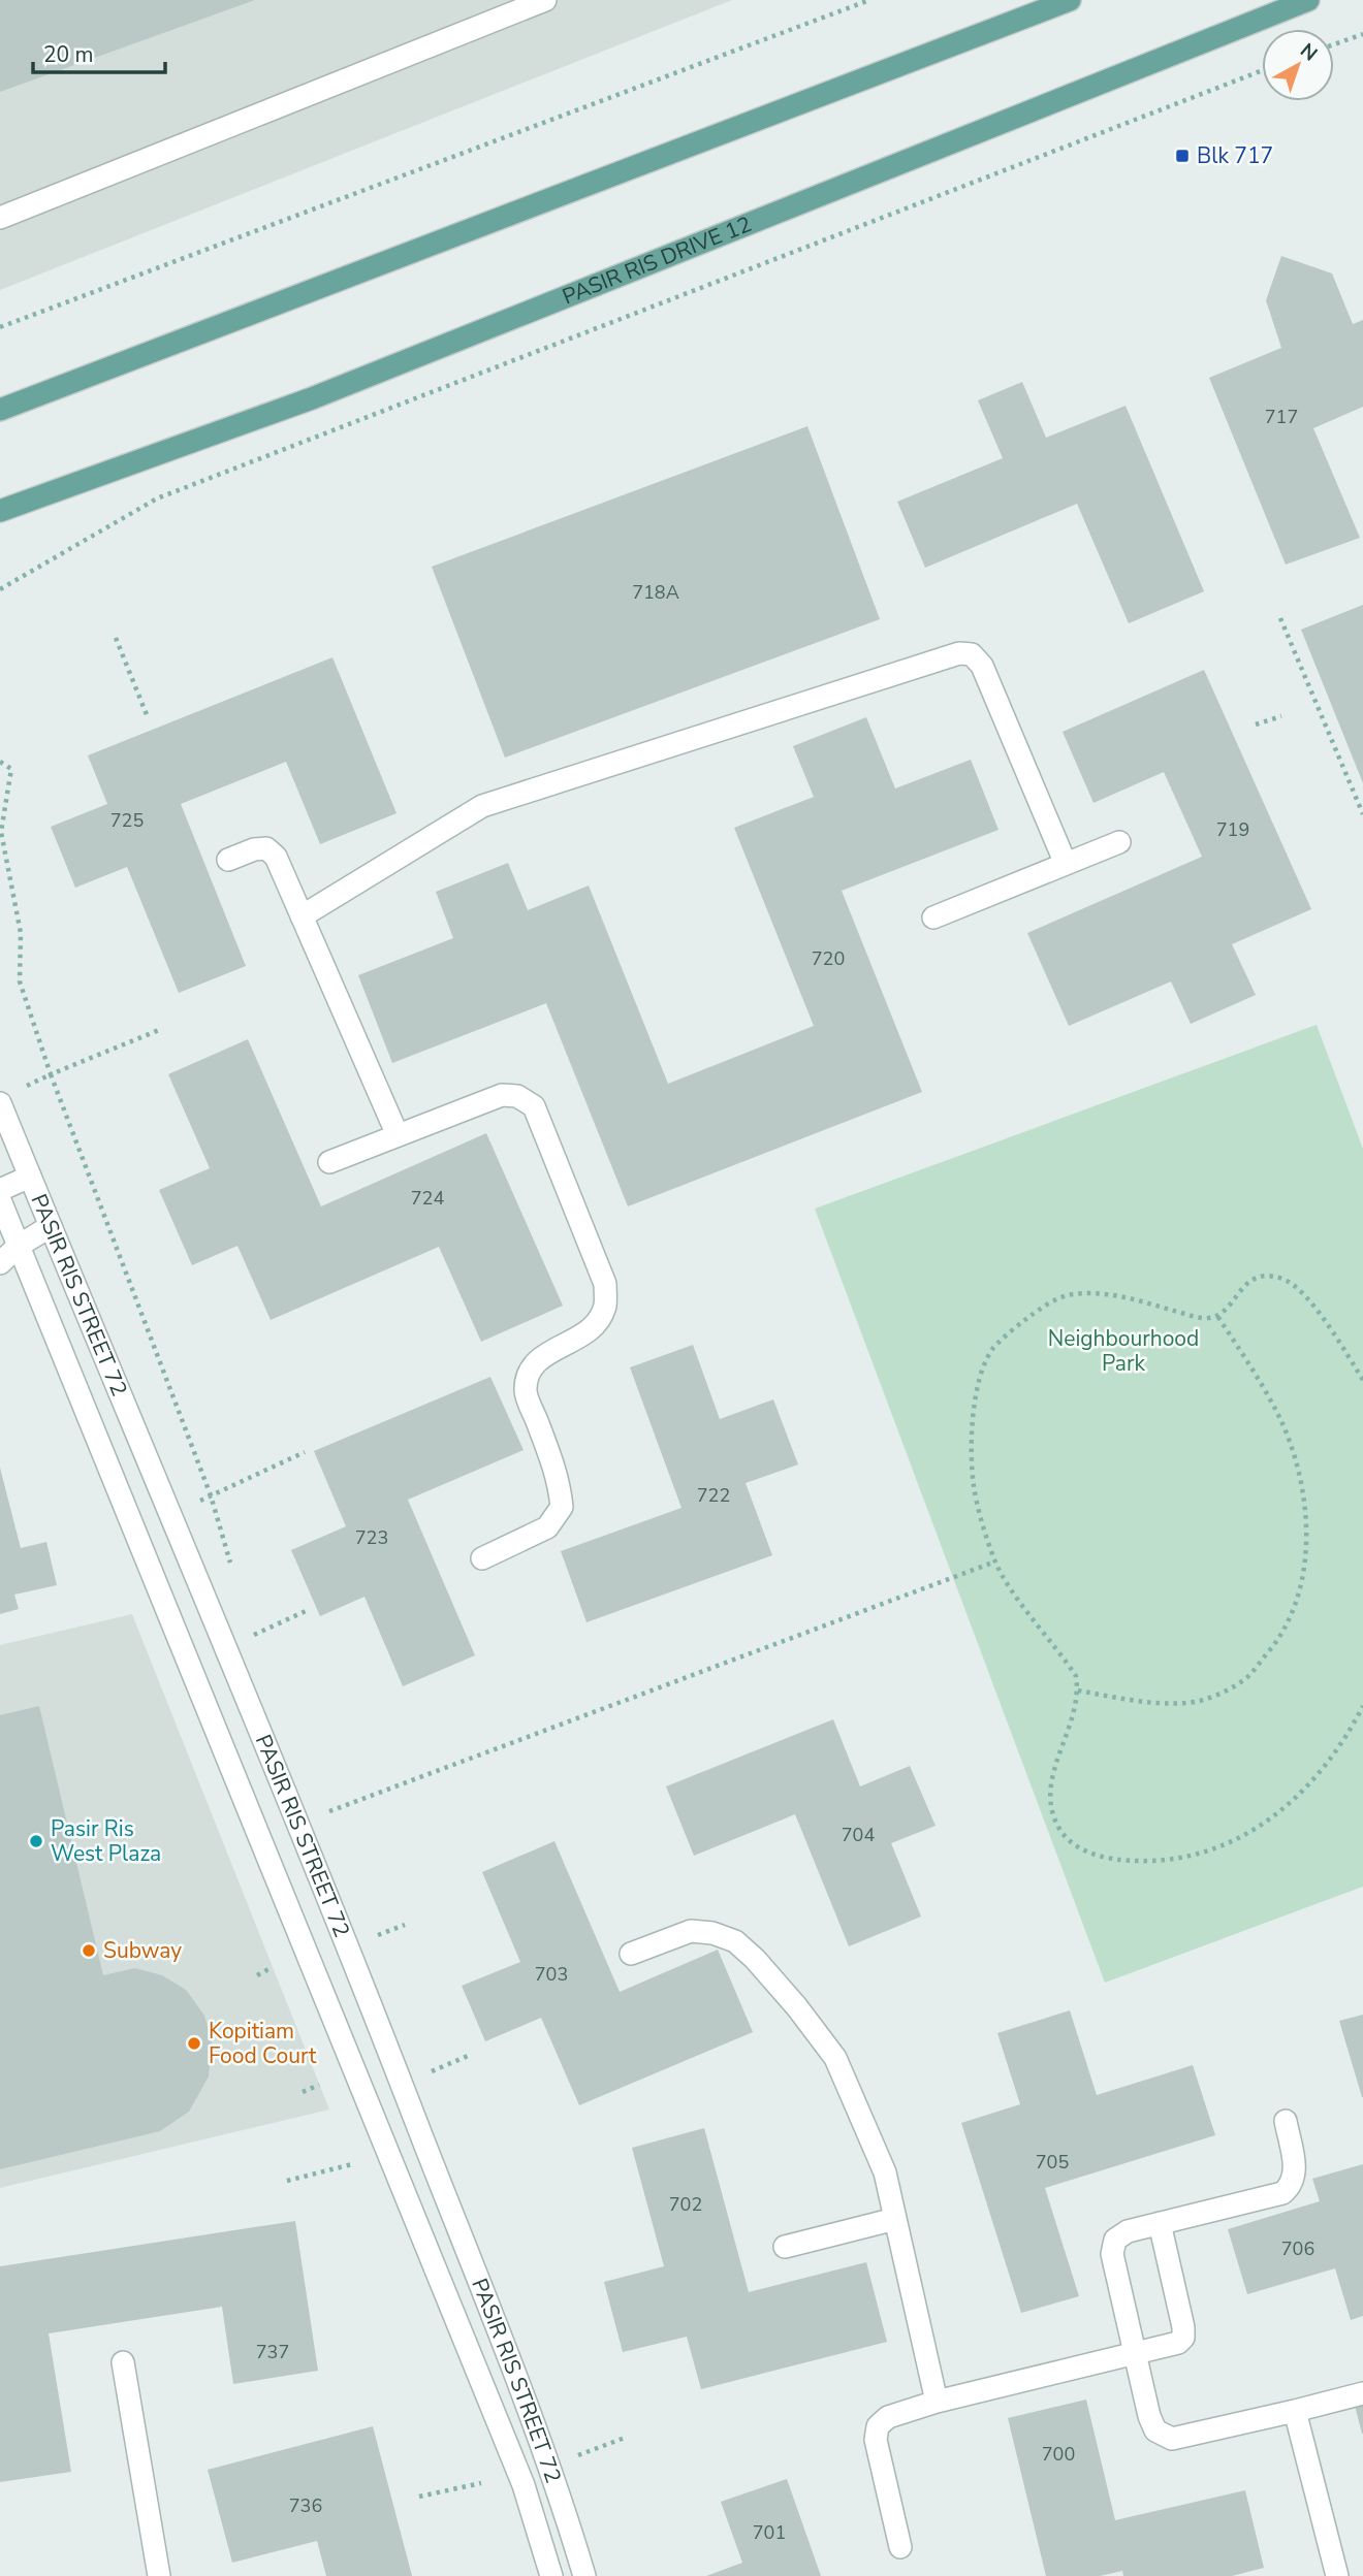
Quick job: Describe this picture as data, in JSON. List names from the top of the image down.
{
  "streets": {
    "main road": ["PASIR RIS DRIVE 12"],
    "street": ["PASIR RIS STREET 72"]
  },
  "parks": ["Neighbourhood Park"],
  "places": {
    "transit": ["Blk 717"],
    "other": ["Pasir Ris West Plaza", "Subway", "Kopitiam Food Court"]
  },
  "house_numbers": [
    "717",
    "718A",
    "725",
    "719",
    "720",
    "724",
    "722",
    "723",
    "704",
    "703",
    "705",
    "702",
    "706",
    "737",
    "700",
    "736",
    "701"
  ],
  "scale_bar": "20 m",
  "north": "top right"
}
